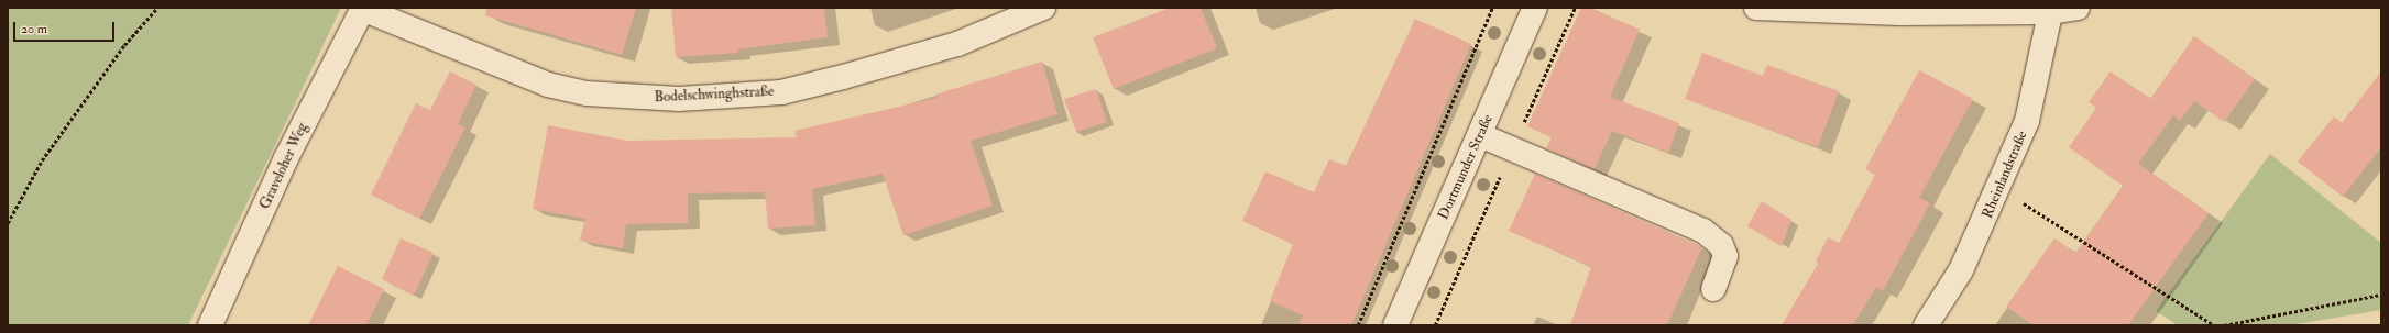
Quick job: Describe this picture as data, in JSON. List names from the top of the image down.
{
  "streets": {
    "street": [
      "Bodelschwinghstraße",
      "Graveloher Weg",
      "Dortmunder Straße",
      "Rheinlandstraße"
    ]
  },
  "crossings": [
    ["Bodelschwinghstraße", "Graveloher Weg"]
  ],
  "scale_bar": "20 m"
}
